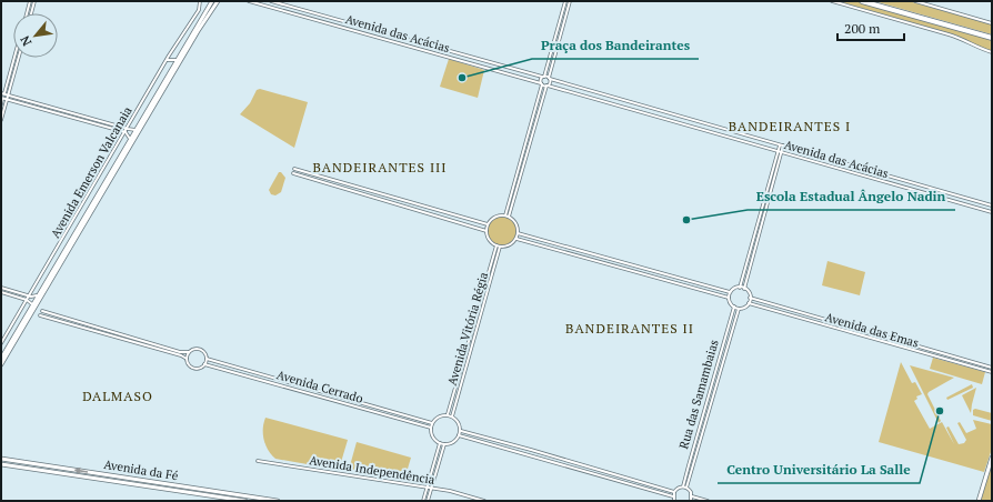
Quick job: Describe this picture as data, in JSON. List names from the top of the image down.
{
  "streets": {
    "main road": ["Avenida da Fé"],
    "street": [
      "Avenida das Acácias",
      "Avenida Emerson Valcanaia",
      "Avenida Vitória Régia",
      "Avenida das Emas",
      "Avenida Cerrado",
      "Rua das Samambaias",
      "Avenida Independência"
    ]
  },
  "crossings": [
    ["Avenida Vitória Régia", "Avenida Cerrado"],
    ["Avenida das Emas", "Rua das Samambaias"]
  ],
  "districts": [
    "BANDEIRANTES I",
    "BANDEIRANTES III",
    "BANDEIRANTES II",
    "DALMASO"
  ],
  "places": ["Praça dos Bandeirantes", "Escola Estadual Ângelo Nadin", "Centro Universitário La Salle"],
  "scale_bar": "200 m",
  "north": "bottom left"
}
